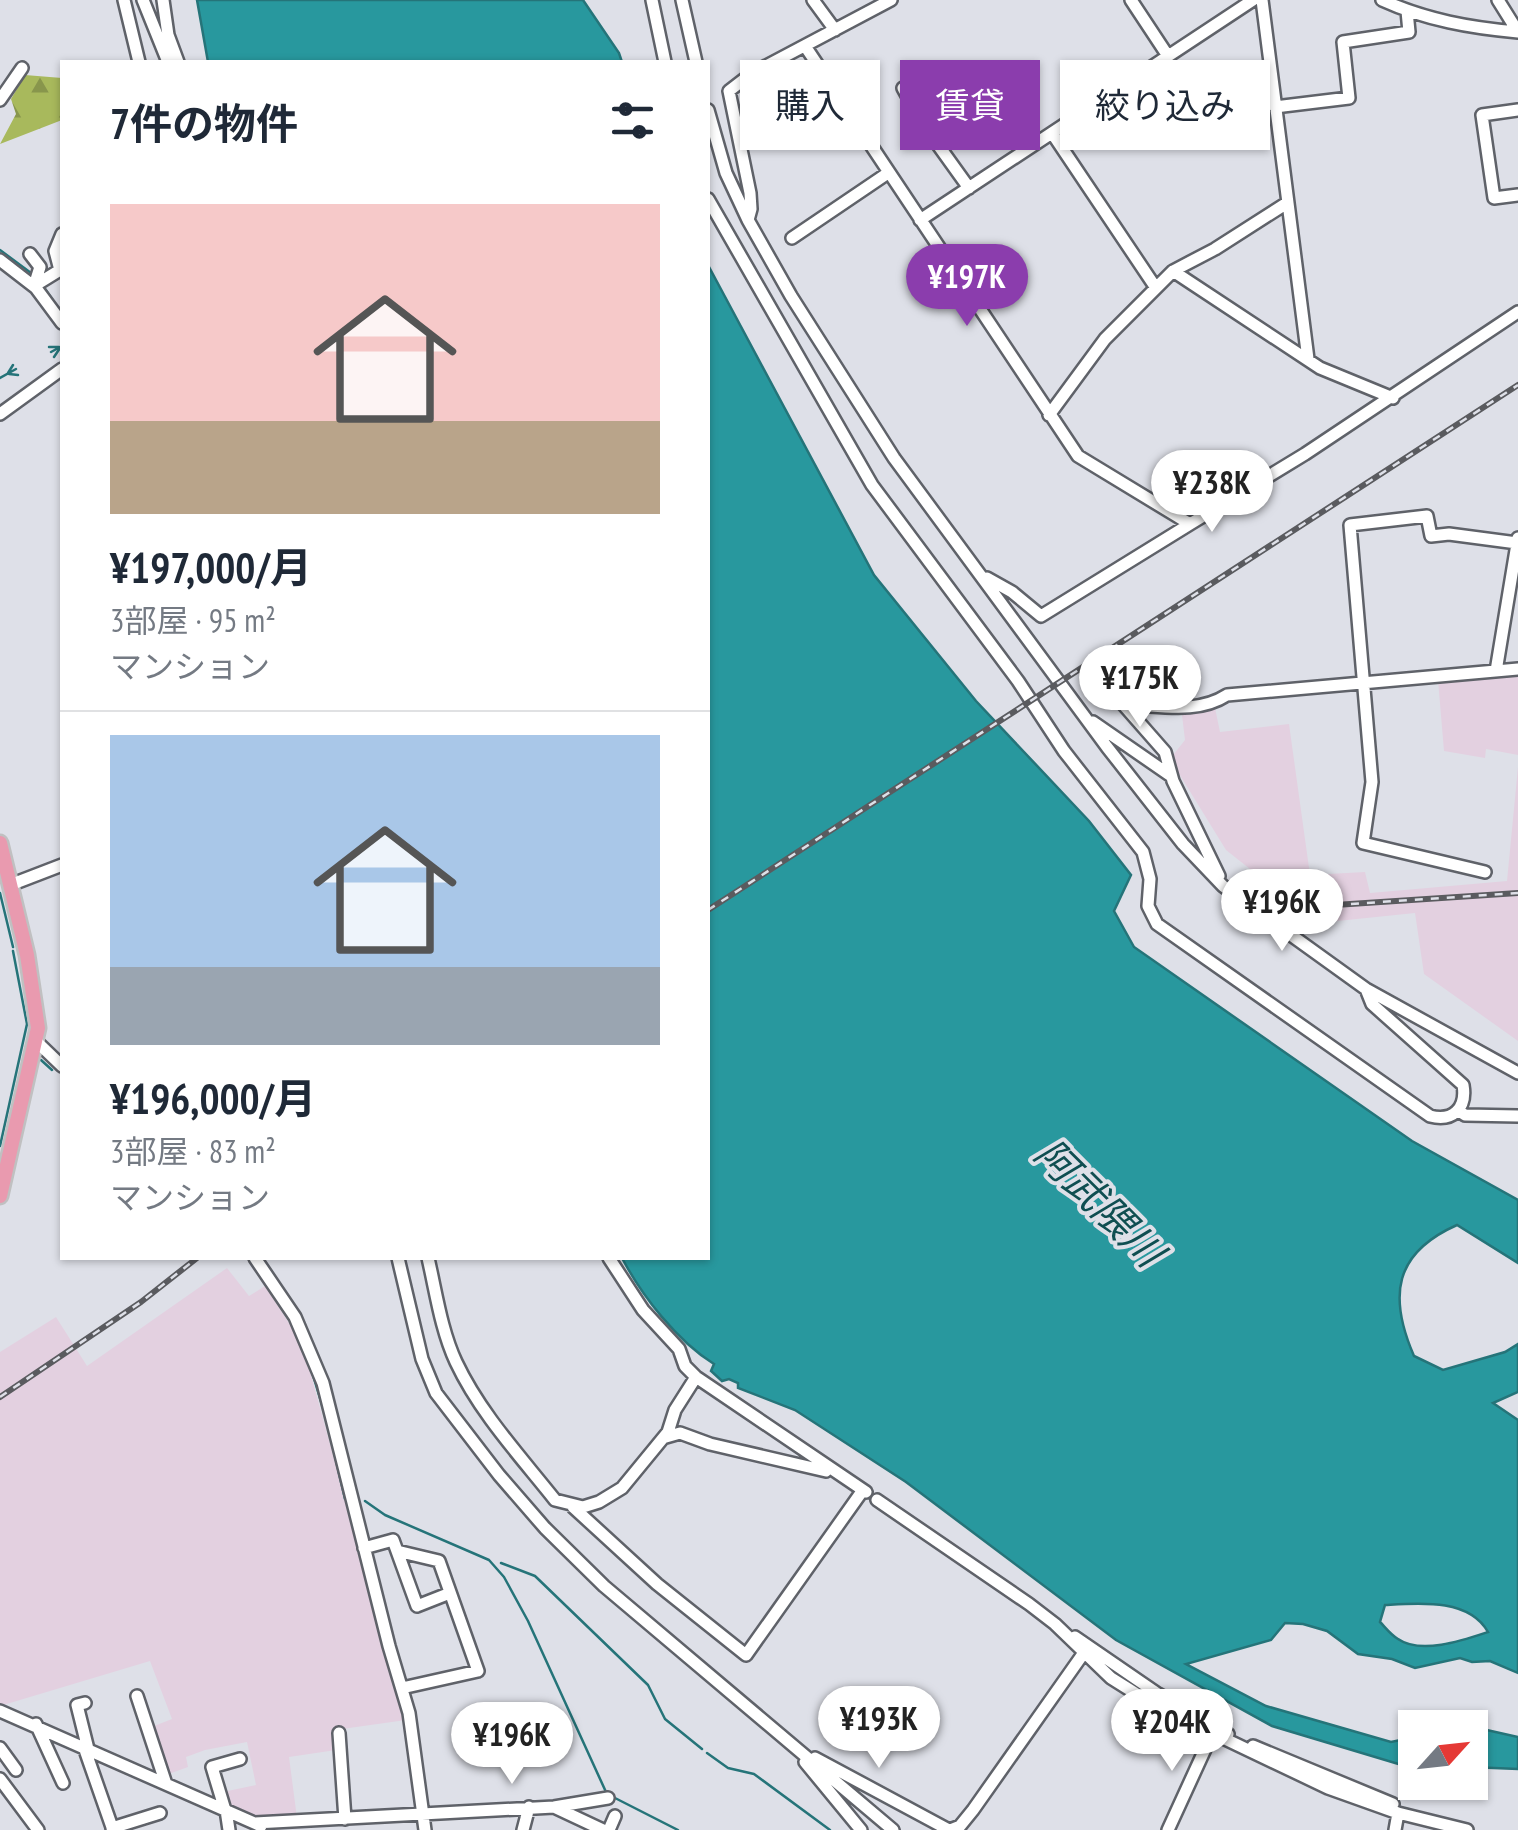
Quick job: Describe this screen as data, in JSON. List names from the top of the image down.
{
  "water": ["阿武隈川"],
  "north": "top right",
  "page": {
    "chip": ["購入", "賃貸", "絞り込み"],
    "heading": "7件の物件",
    "list": [
      {
        "name": "¥197,000/月",
        "note": "3部屋 · 95 m² · マンション"
      },
      {
        "name": "¥196,000/月",
        "note": "3部屋 · 83 m² · マンション"
      }
    ],
    "price": [
      "¥197K",
      "¥238K",
      "¥175K",
      "¥196K",
      "¥193K",
      "¥204K",
      "¥196K"
    ]
  }
}
